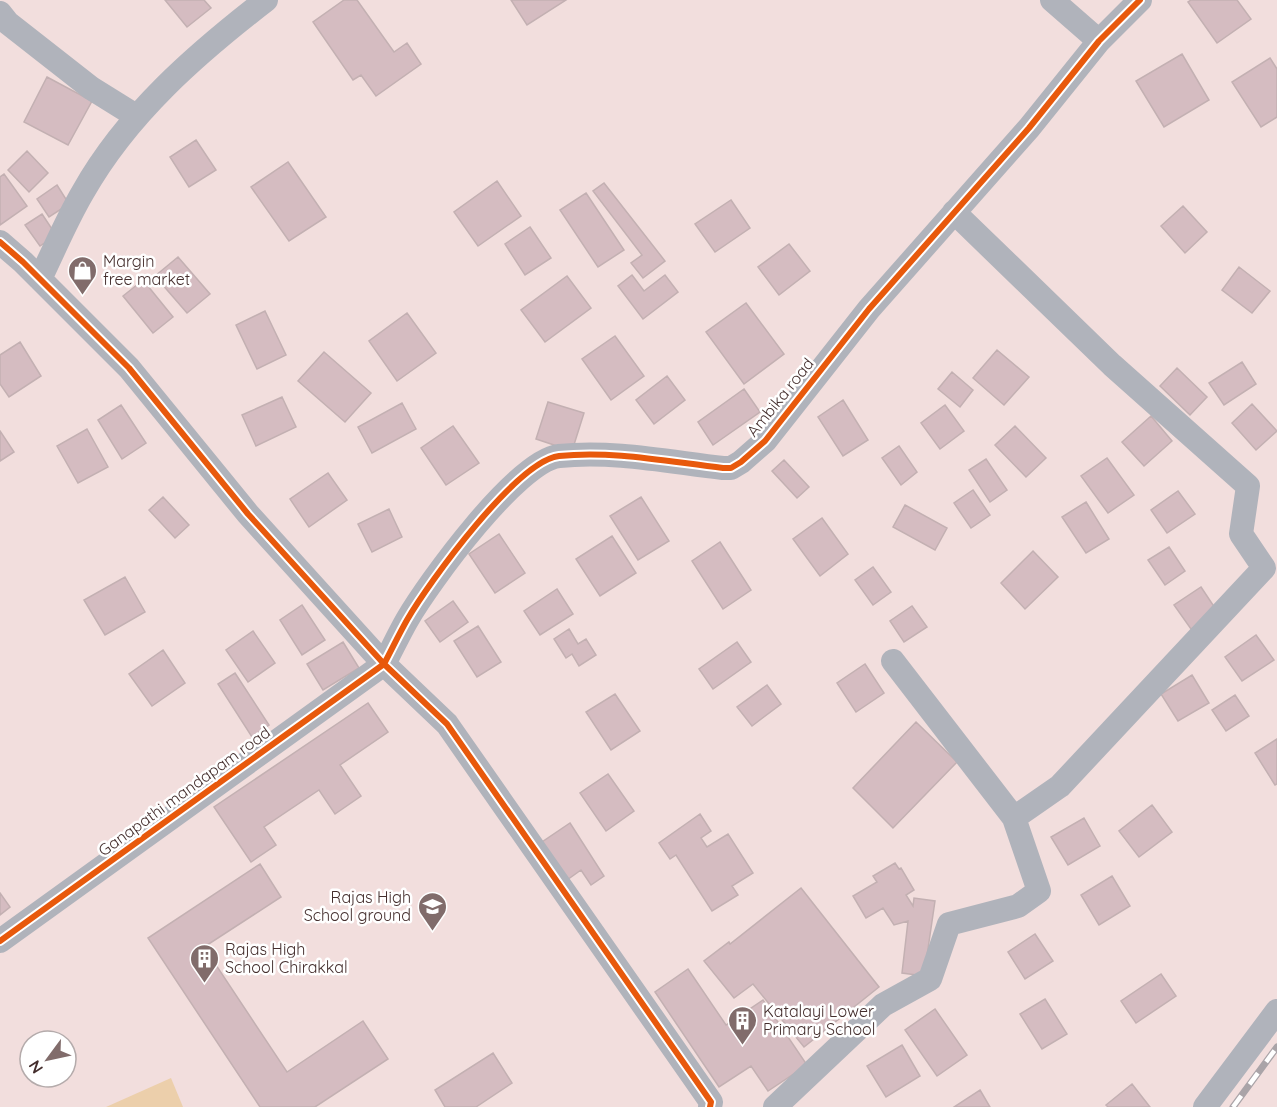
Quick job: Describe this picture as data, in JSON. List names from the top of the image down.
{
  "streets": {
    "street": ["Ambika road", "Ganapathi mandapam road"]
  },
  "crossings": [
    ["Ambika road", "Ganapathi mandapam road"]
  ],
  "places": {
    "shop": ["Margin free market"],
    "school or university": ["Rajas High School ground"],
    "building": ["Rajas High School Chirakkal", "Katalayi Lower Primary School"]
  },
  "north": "bottom left"
}
